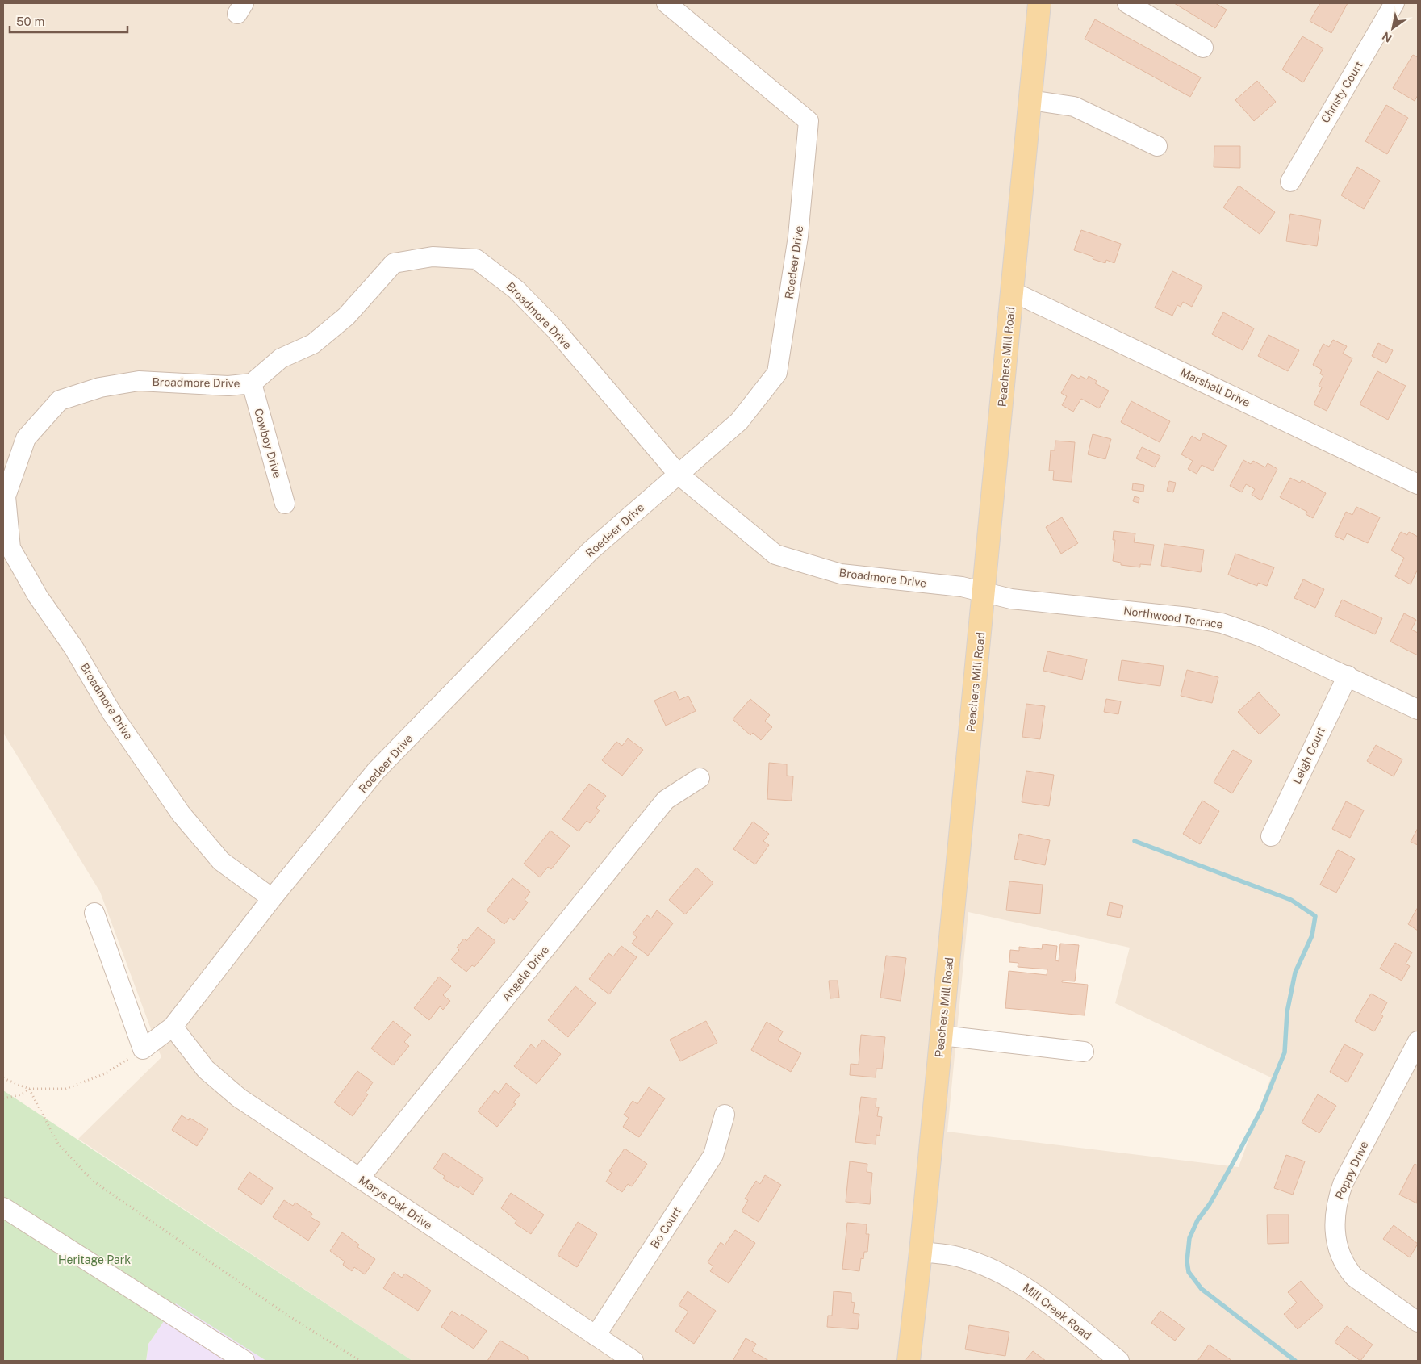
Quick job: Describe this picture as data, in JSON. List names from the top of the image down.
{
  "streets": {
    "main road": ["Peachers Mill Road"],
    "street": [
      "Christy Court",
      "Roedeer Drive",
      "Broadmore Drive",
      "Marshall Drive",
      "Cowboy Drive",
      "Northwood Terrace",
      "Leigh Court",
      "Angela Drive",
      "Poppy Drive",
      "Marys Oak Drive",
      "Bo Court",
      "Mill Creek Road"
    ]
  },
  "crossings": [
    ["Roedeer Drive", "Broadmore Drive"],
    ["Roedeer Drive", "Marys Oak Drive"],
    ["Broadmore Drive", "Peachers Mill Road"],
    ["Broadmore Drive", "Cowboy Drive"],
    ["Broadmore Drive", "Northwood Terrace"],
    ["Peachers Mill Road", "Marshall Drive"],
    ["Peachers Mill Road", "Northwood Terrace"],
    ["Peachers Mill Road", "Mill Creek Road"],
    ["Northwood Terrace", "Leigh Court"],
    ["Angela Drive", "Marys Oak Drive"],
    ["Marys Oak Drive", "Bo Court"]
  ],
  "parks": ["Heritage Park"],
  "scale_bar": "50 m",
  "north": "bottom left"
}
